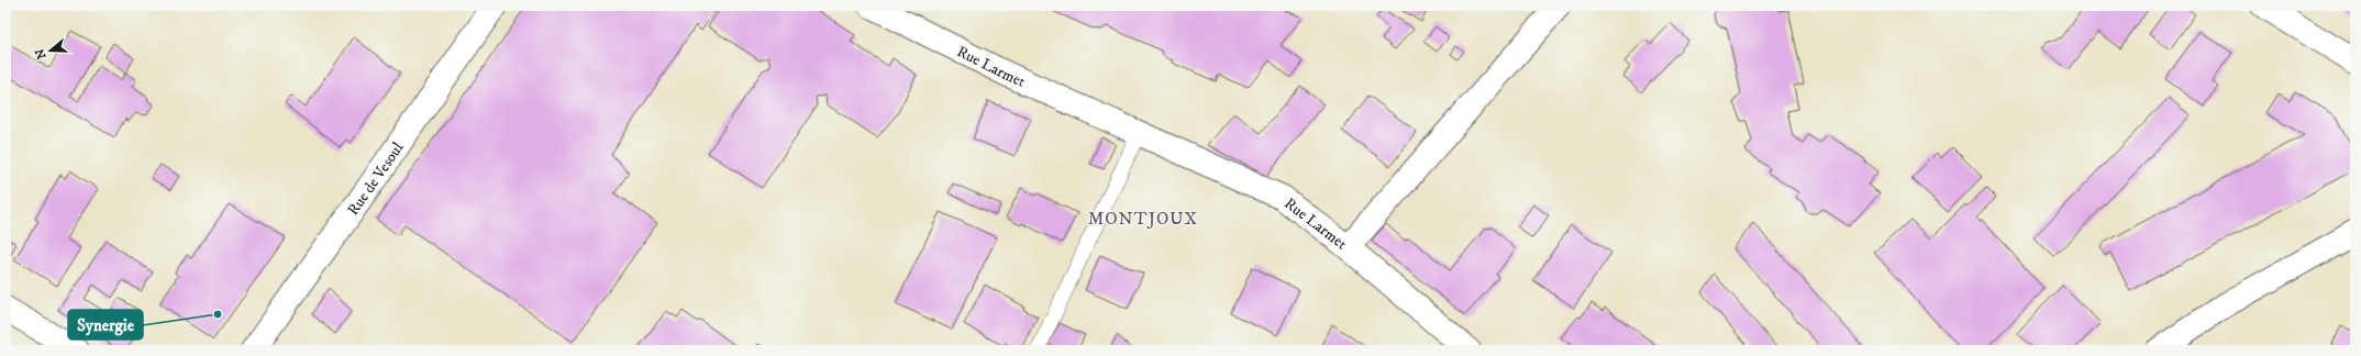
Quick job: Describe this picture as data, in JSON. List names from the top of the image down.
{
  "streets": {
    "street": ["Rue Larmet", "Rue de Vesoul"]
  },
  "districts": ["MONTJOUX"],
  "places": ["Synergie"],
  "north": "left"
}
